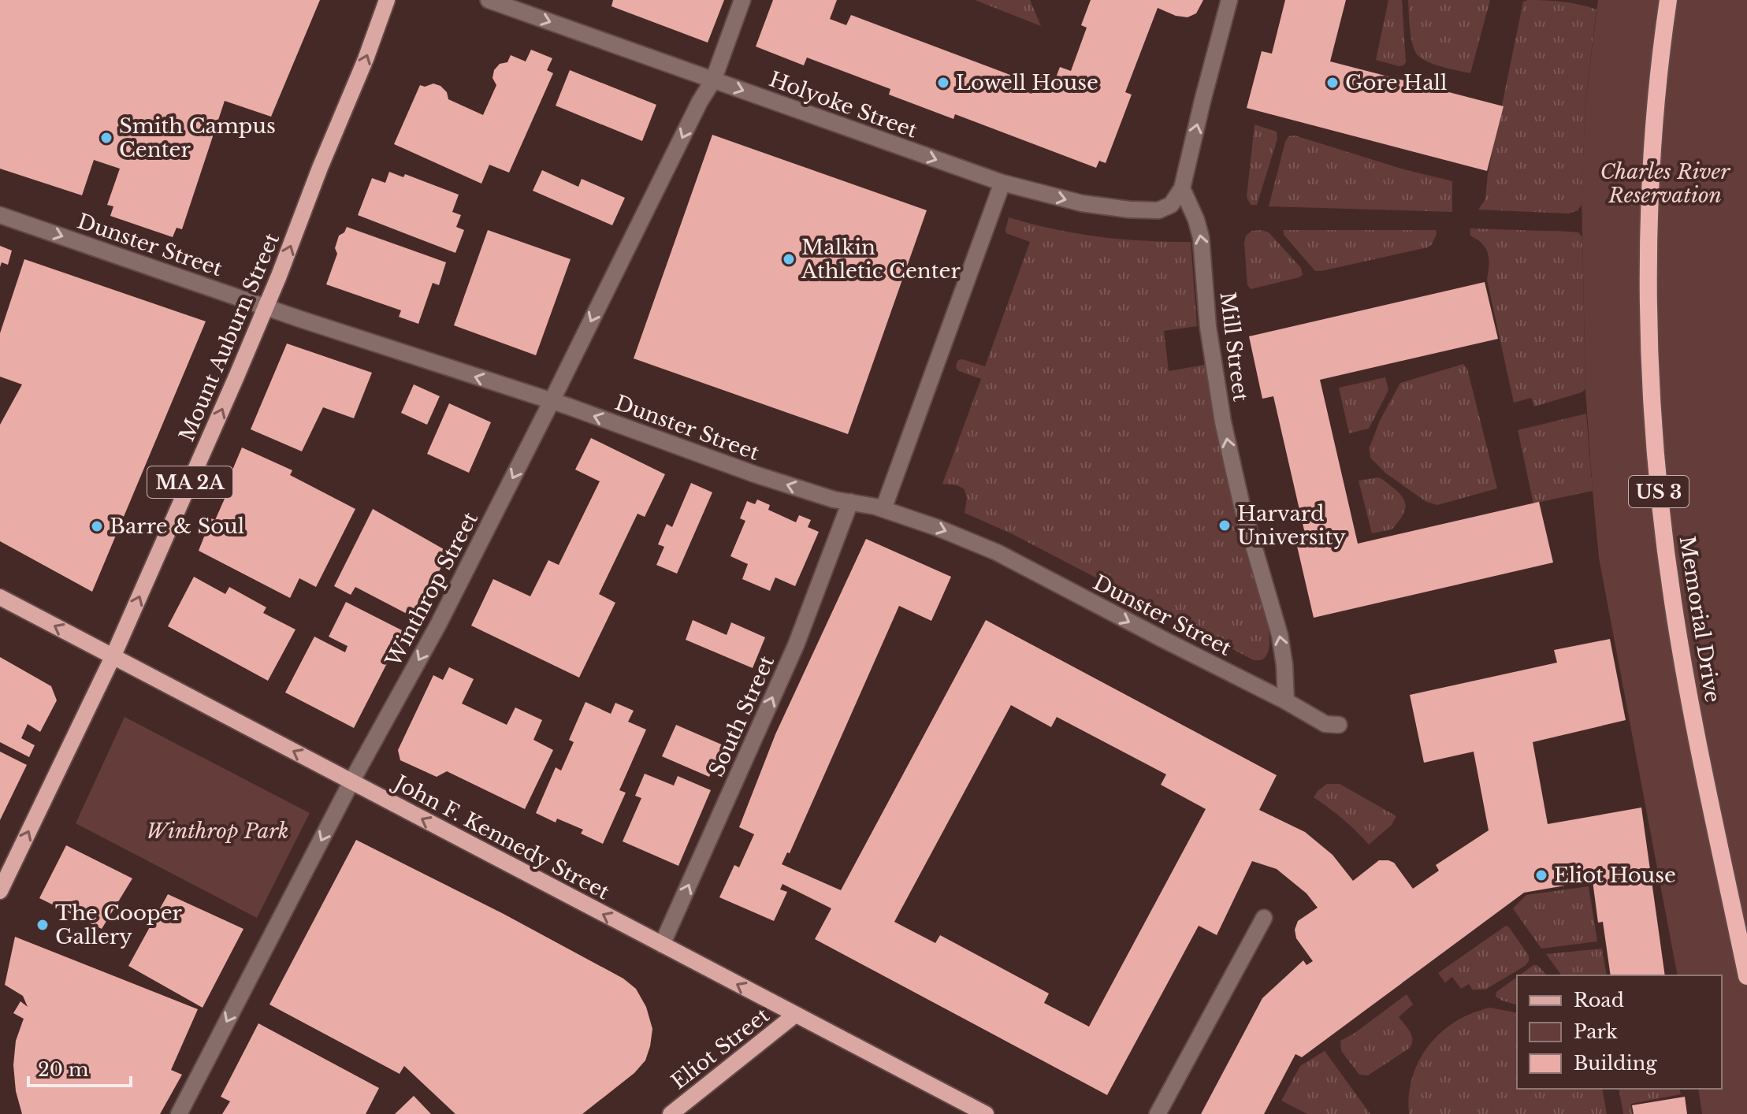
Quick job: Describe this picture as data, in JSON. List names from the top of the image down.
{
  "streets": {
    "highway": ["US 3", "Memorial Drive"],
    "main road": [
      "Mount Auburn Street",
      "MA 2A",
      "John F. Kennedy Street",
      "Eliot Street"
    ],
    "street": [
      "Holyoke Street",
      "Dunster Street",
      "Mill Street",
      "Winthrop Street",
      "South Street"
    ]
  },
  "crossings": [
    ["Holyoke Street", "Mill Street"],
    ["Holyoke Street", "Winthrop Street"],
    ["Dunster Street", "Mount Auburn Street"],
    ["Dunster Street", "Mill Street"],
    ["Dunster Street", "Winthrop Street"],
    ["Dunster Street", "South Street"],
    ["Mount Auburn Street", "John F. Kennedy Street"],
    ["Winthrop Street", "John F. Kennedy Street"],
    ["South Street", "John F. Kennedy Street"],
    ["John F. Kennedy Street", "Eliot Street"]
  ],
  "one_way": [
    "Holyoke Street",
    "Mount Auburn Street",
    "Mill Street",
    "Winthrop Street",
    "South Street",
    "John F. Kennedy Street"
  ],
  "parks": ["Charles River Reservation", "Winthrop Park"],
  "places": [
    "Lowell House",
    "Gore Hall",
    "Smith Campus Center",
    "Malkin Athletic Center",
    "Harvard University",
    "Barre & Soul",
    "Eliot House",
    "The Cooper Gallery"
  ],
  "legend": ["Road", "Park", "Building"],
  "scale_bar": "20 m"
}
